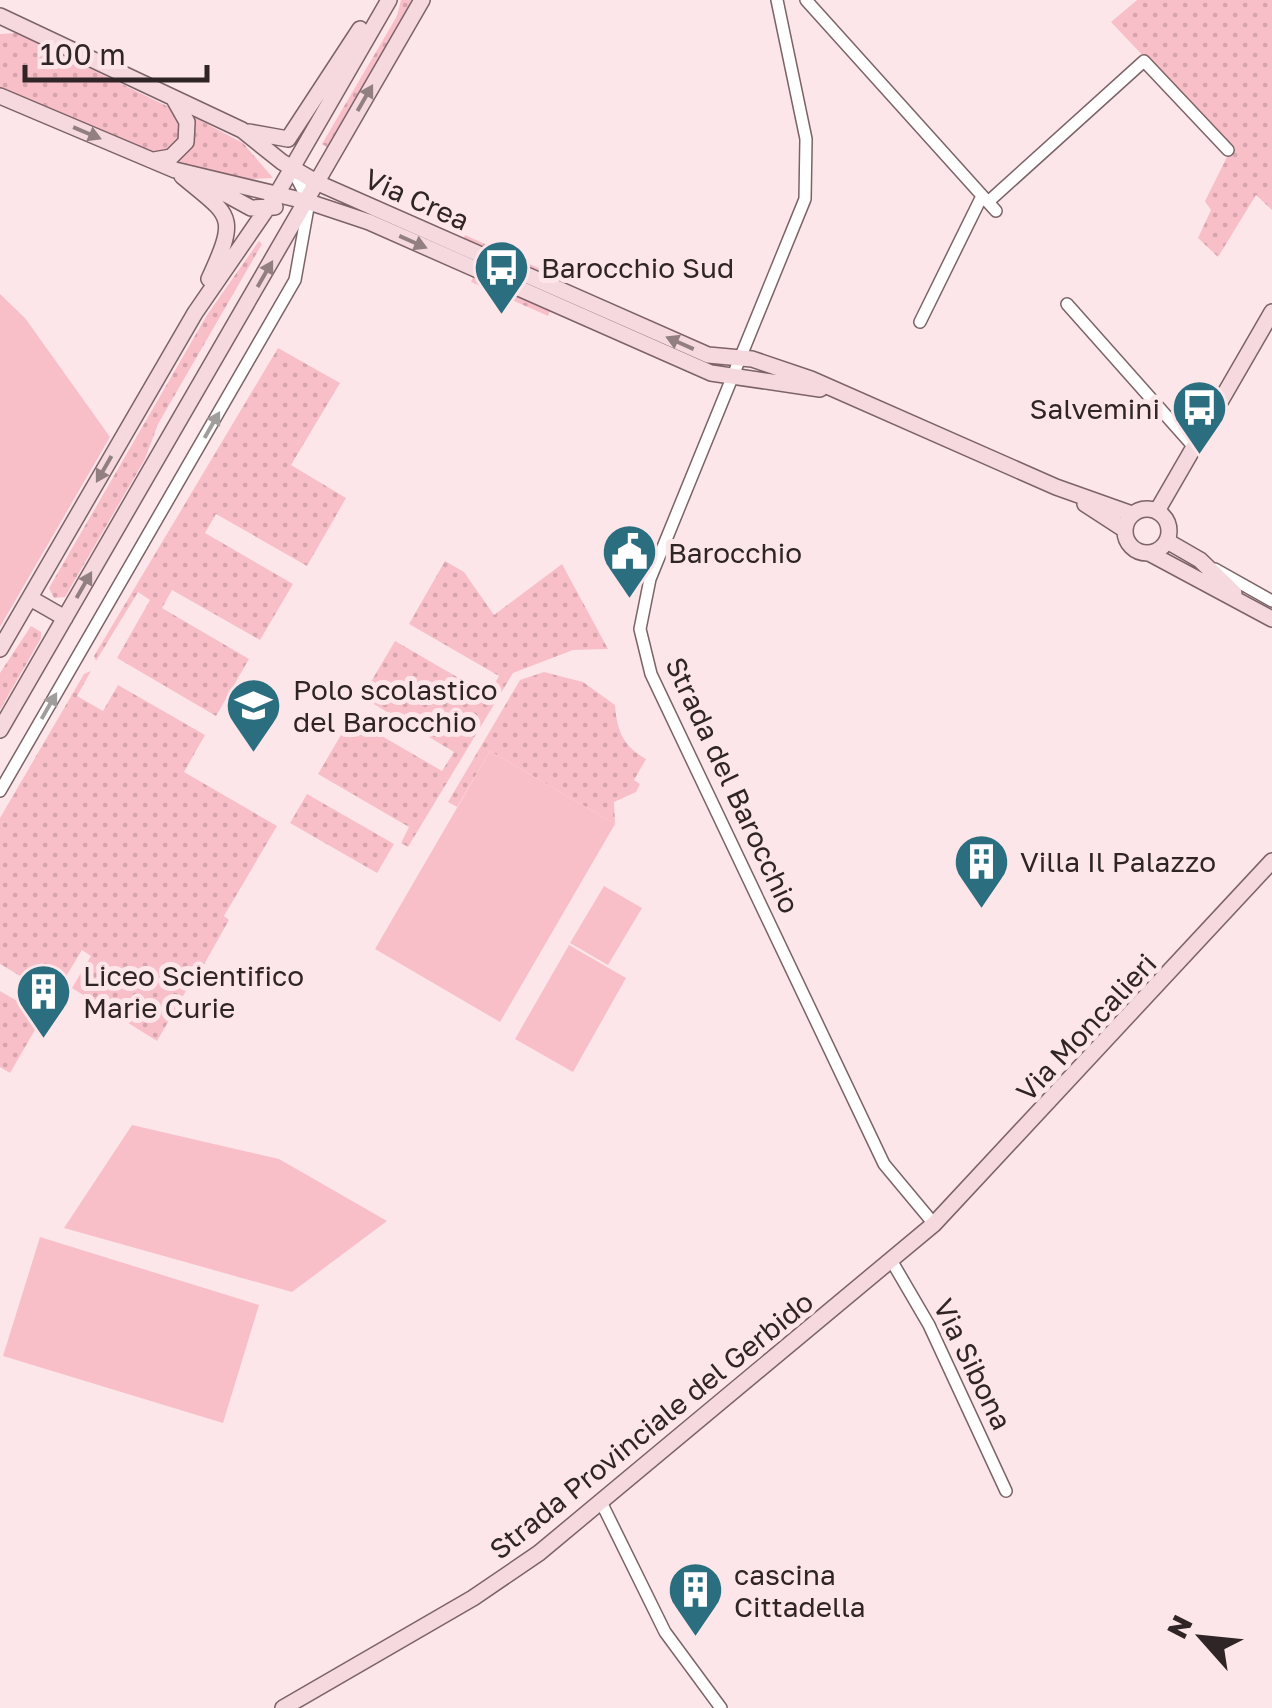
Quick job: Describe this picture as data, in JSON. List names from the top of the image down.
{
  "streets": {
    "street": [
      "Via Crea",
      "Strada del Barocchio",
      "Via Moncalieri",
      "Via Sibona",
      "Strada Provinciale del Gerbido"
    ]
  },
  "crossings": [
    ["Via Crea", "Strada del Barocchio"],
    ["Strada del Barocchio", "Via Moncalieri"],
    ["Strada del Barocchio", "Strada Provinciale del Gerbido"],
    ["Via Moncalieri", "Strada Provinciale del Gerbido"],
    ["Via Sibona", "Strada Provinciale del Gerbido"]
  ],
  "places": {
    "bus stop": ["Barocchio Sud", "Salvemini"],
    "public building": ["Barocchio"],
    "school or university": ["Polo scolastico del Barocchio"],
    "building": ["Villa Il Palazzo", "Liceo Scientifico Marie Curie", "cascina Cittadella"]
  },
  "scale_bar": "100 m",
  "north": "top left"
}
